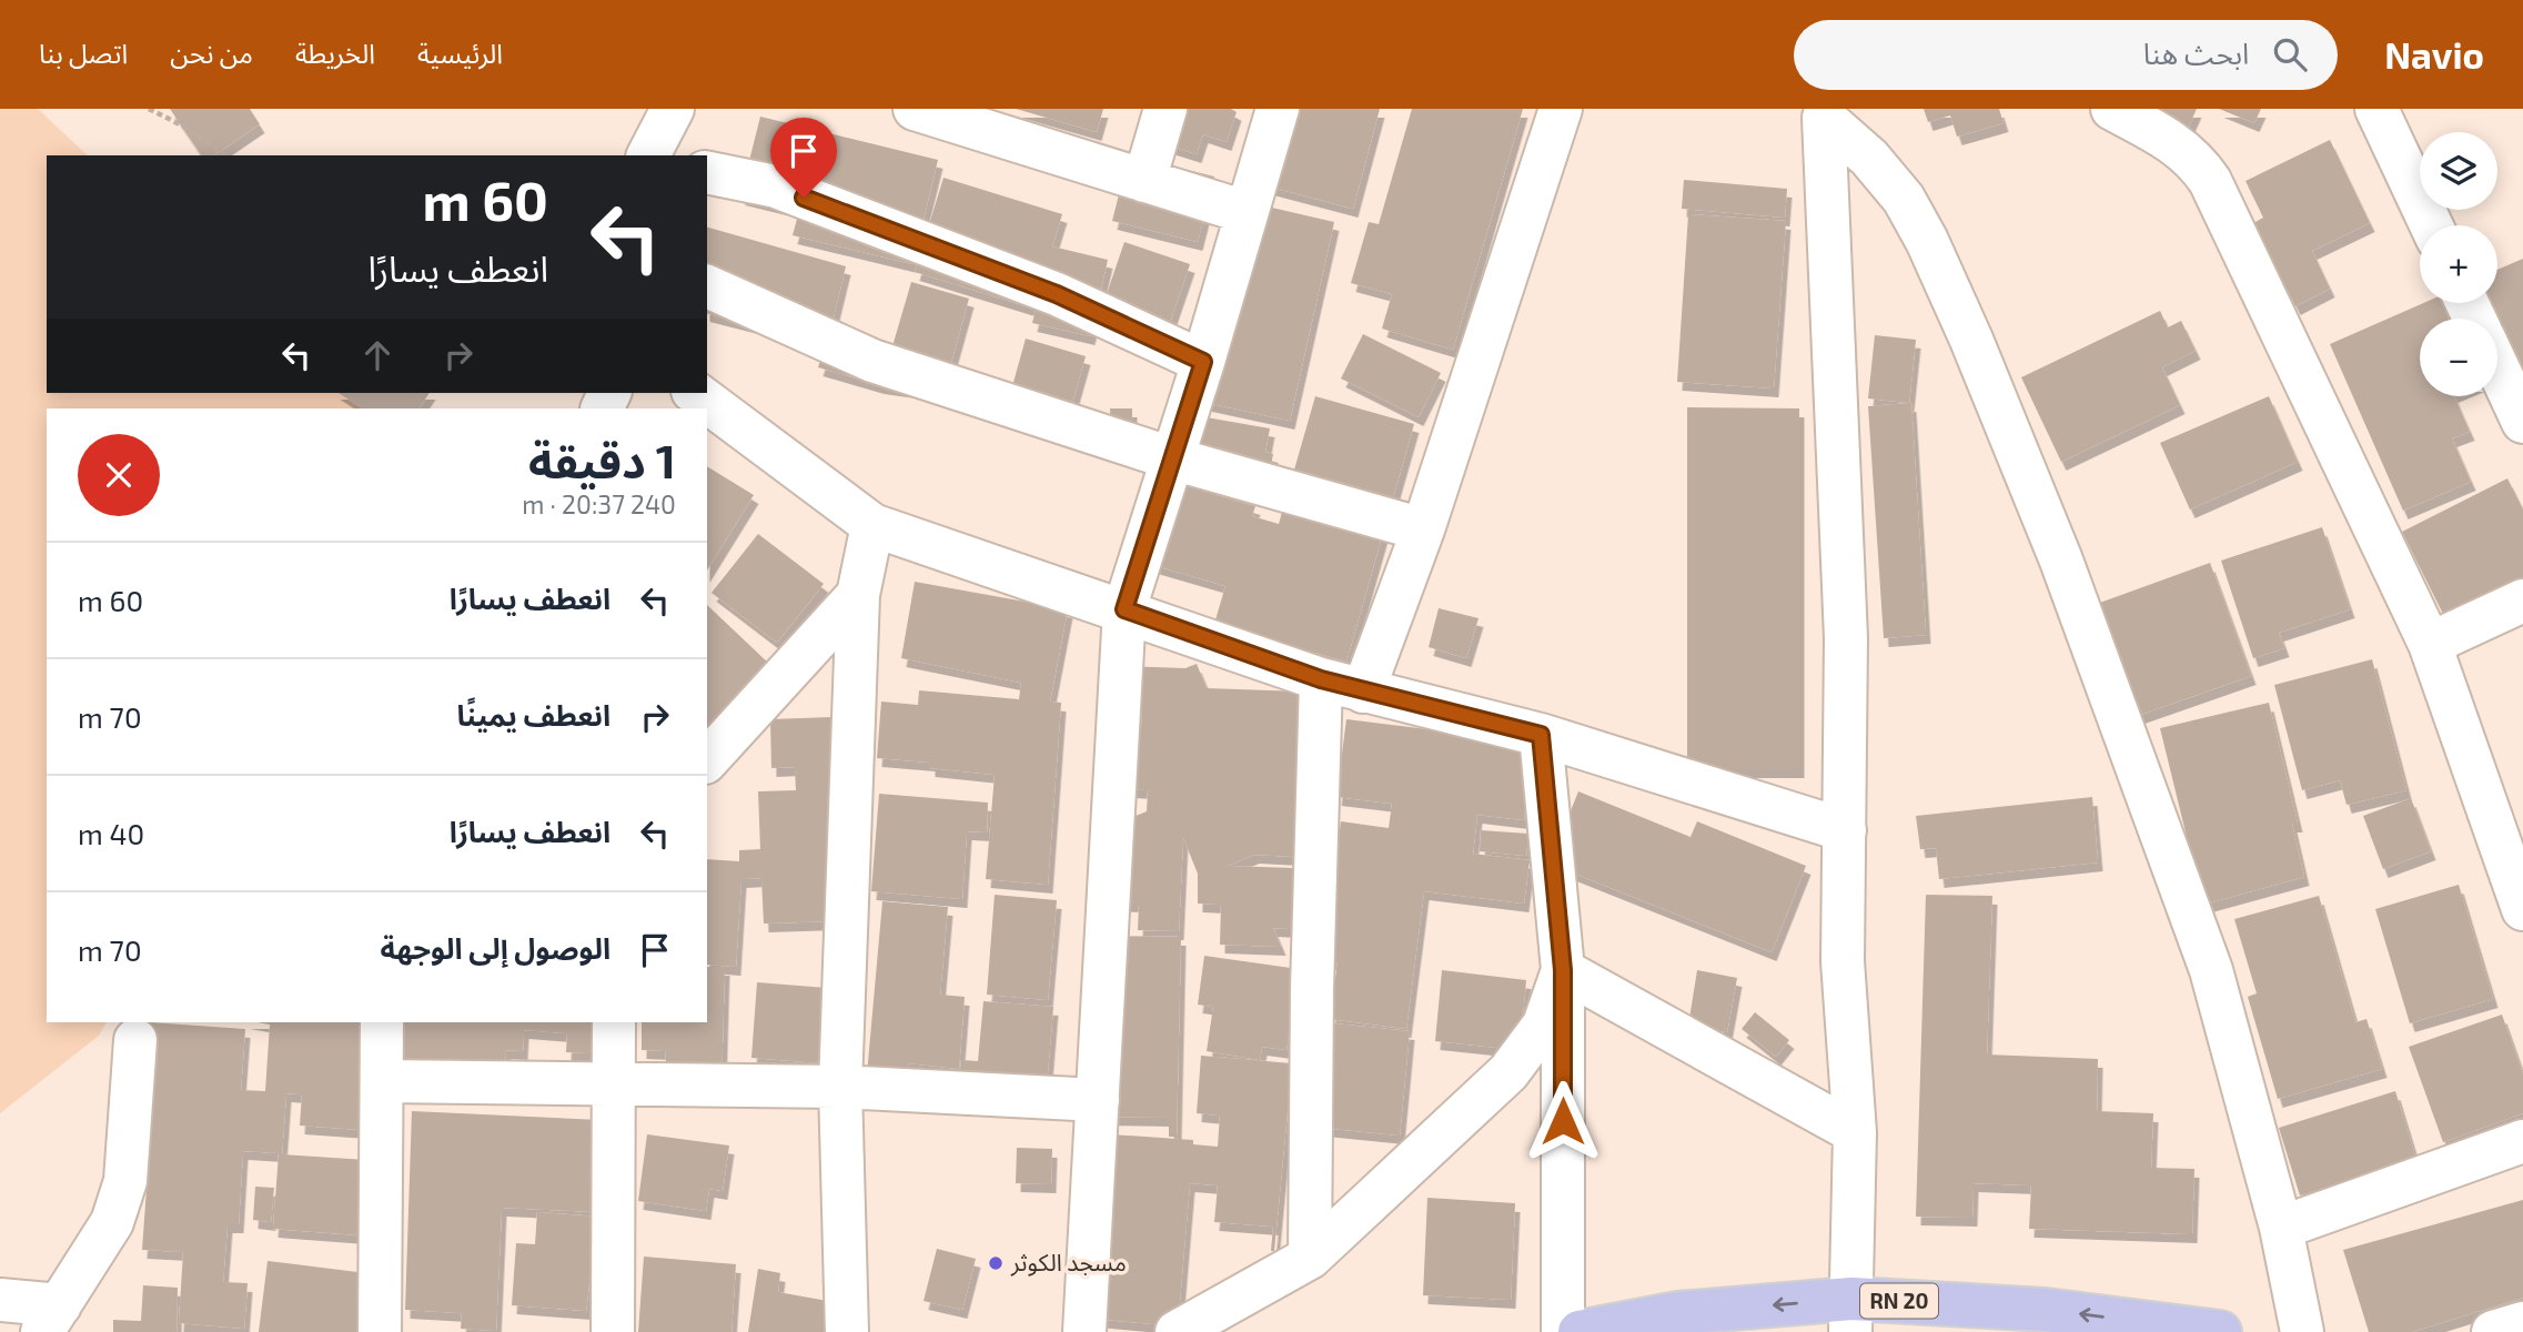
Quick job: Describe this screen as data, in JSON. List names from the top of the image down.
{
  "streets": {
    "main road": ["RN 20"]
  },
  "places": ["مسجد الكوثر"],
  "page": {
    "header": "Navio",
    "search": "ابحث هنا",
    "nav": [
      "الرئيسية",
      "الخريطة",
      "من نحن",
      "اتصل بنا"
    ],
    "map_buttons": ["+", "−"],
    "turn": ["60 m", "انعطف يسارًا"],
    "heading": ["1 دقيقة", "240 m · 20:37"],
    "list": [
      {
        "name": "انعطف يسارًا",
        "value": "60 m"
      },
      {
        "name": "انعطف يمينًا",
        "value": "70 m"
      },
      {
        "name": "انعطف يسارًا",
        "value": "40 m"
      },
      {
        "name": "الوصول إلى الوجهة",
        "value": "70 m"
      }
    ]
  }
}
